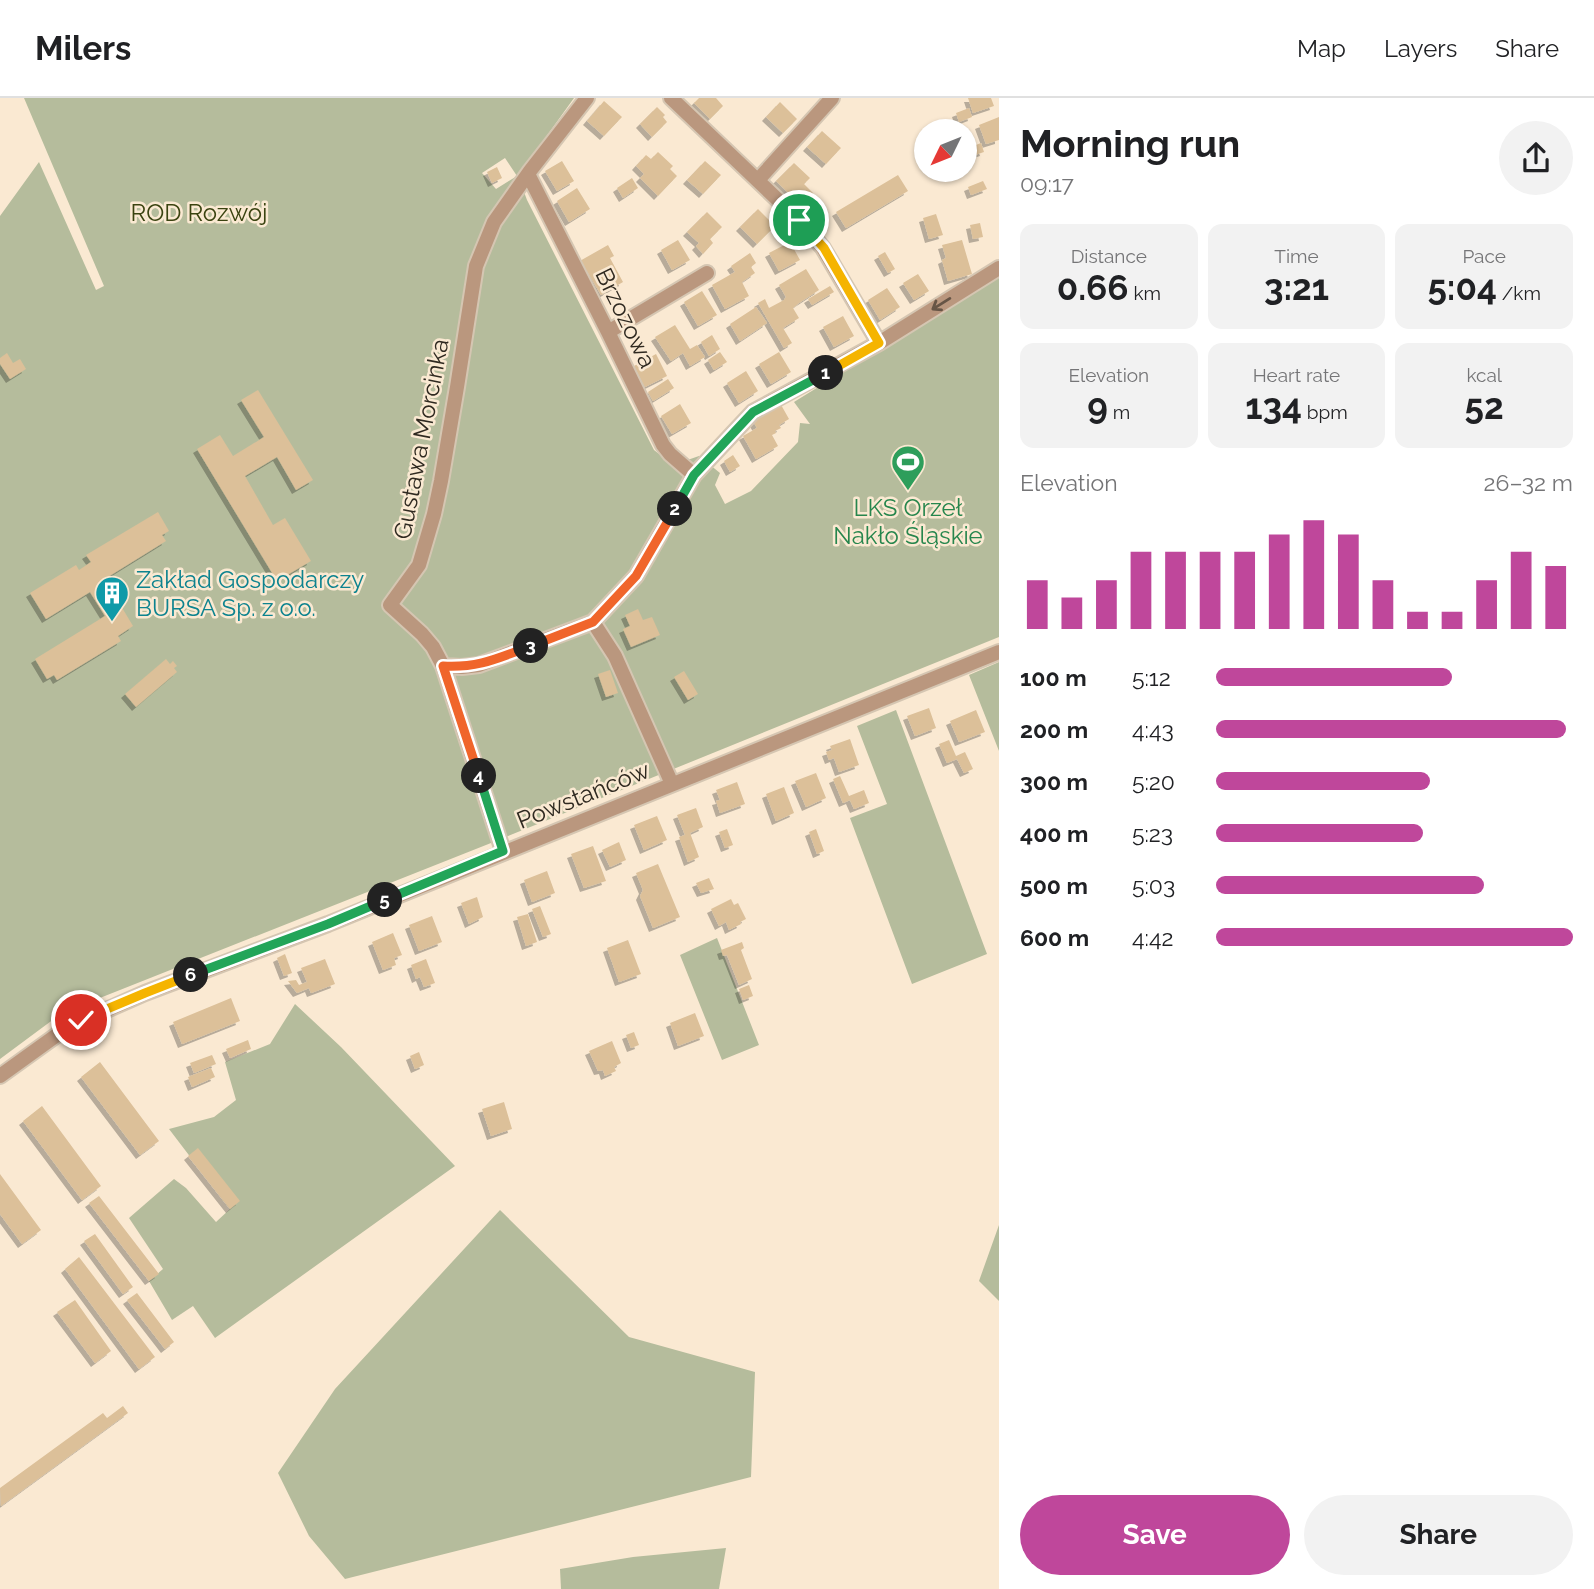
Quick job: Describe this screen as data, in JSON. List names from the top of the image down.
{
  "streets": {
    "street": ["Brzozowa", "Gustawa Morcinka", "Powstańców"]
  },
  "crossings": [
    ["Brzozowa", "Gustawa Morcinka"]
  ],
  "parks": ["ROD Rozwój"],
  "places": {
    "sports": ["LKS Orzeł Nakło Śląskie"],
    "building": ["Zakład Gospodarczy BURSA Sp. z o.o."]
  },
  "north": "bottom left",
  "page": {
    "header": "Milers",
    "nav": ["Map", "Layers", "Share"],
    "heading": ["Morning run", "09:17"],
    "stats": [
      ["Distance", "0.66 km"],
      ["Time", "3:21"],
      ["Pace", "5:04 /km"],
      ["Elevation", "9 m"],
      ["Heart rate", "134 bpm"],
      ["kcal", "52"]
    ],
    "pins": [
      "1",
      "2",
      "3",
      "4",
      "5",
      "6"
    ],
    "chart": ["Elevation", "26–32 m"],
    "list": [
      {
        "name": "100 m",
        "note": "5:12"
      },
      {
        "name": "200 m",
        "note": "4:43"
      },
      {
        "name": "300 m",
        "note": "5:20"
      },
      {
        "name": "400 m",
        "note": "5:23"
      },
      {
        "name": "500 m",
        "note": "5:03"
      },
      {
        "name": "600 m",
        "note": "4:42"
      }
    ],
    "buttons": ["Save", "Share"]
  }
}
